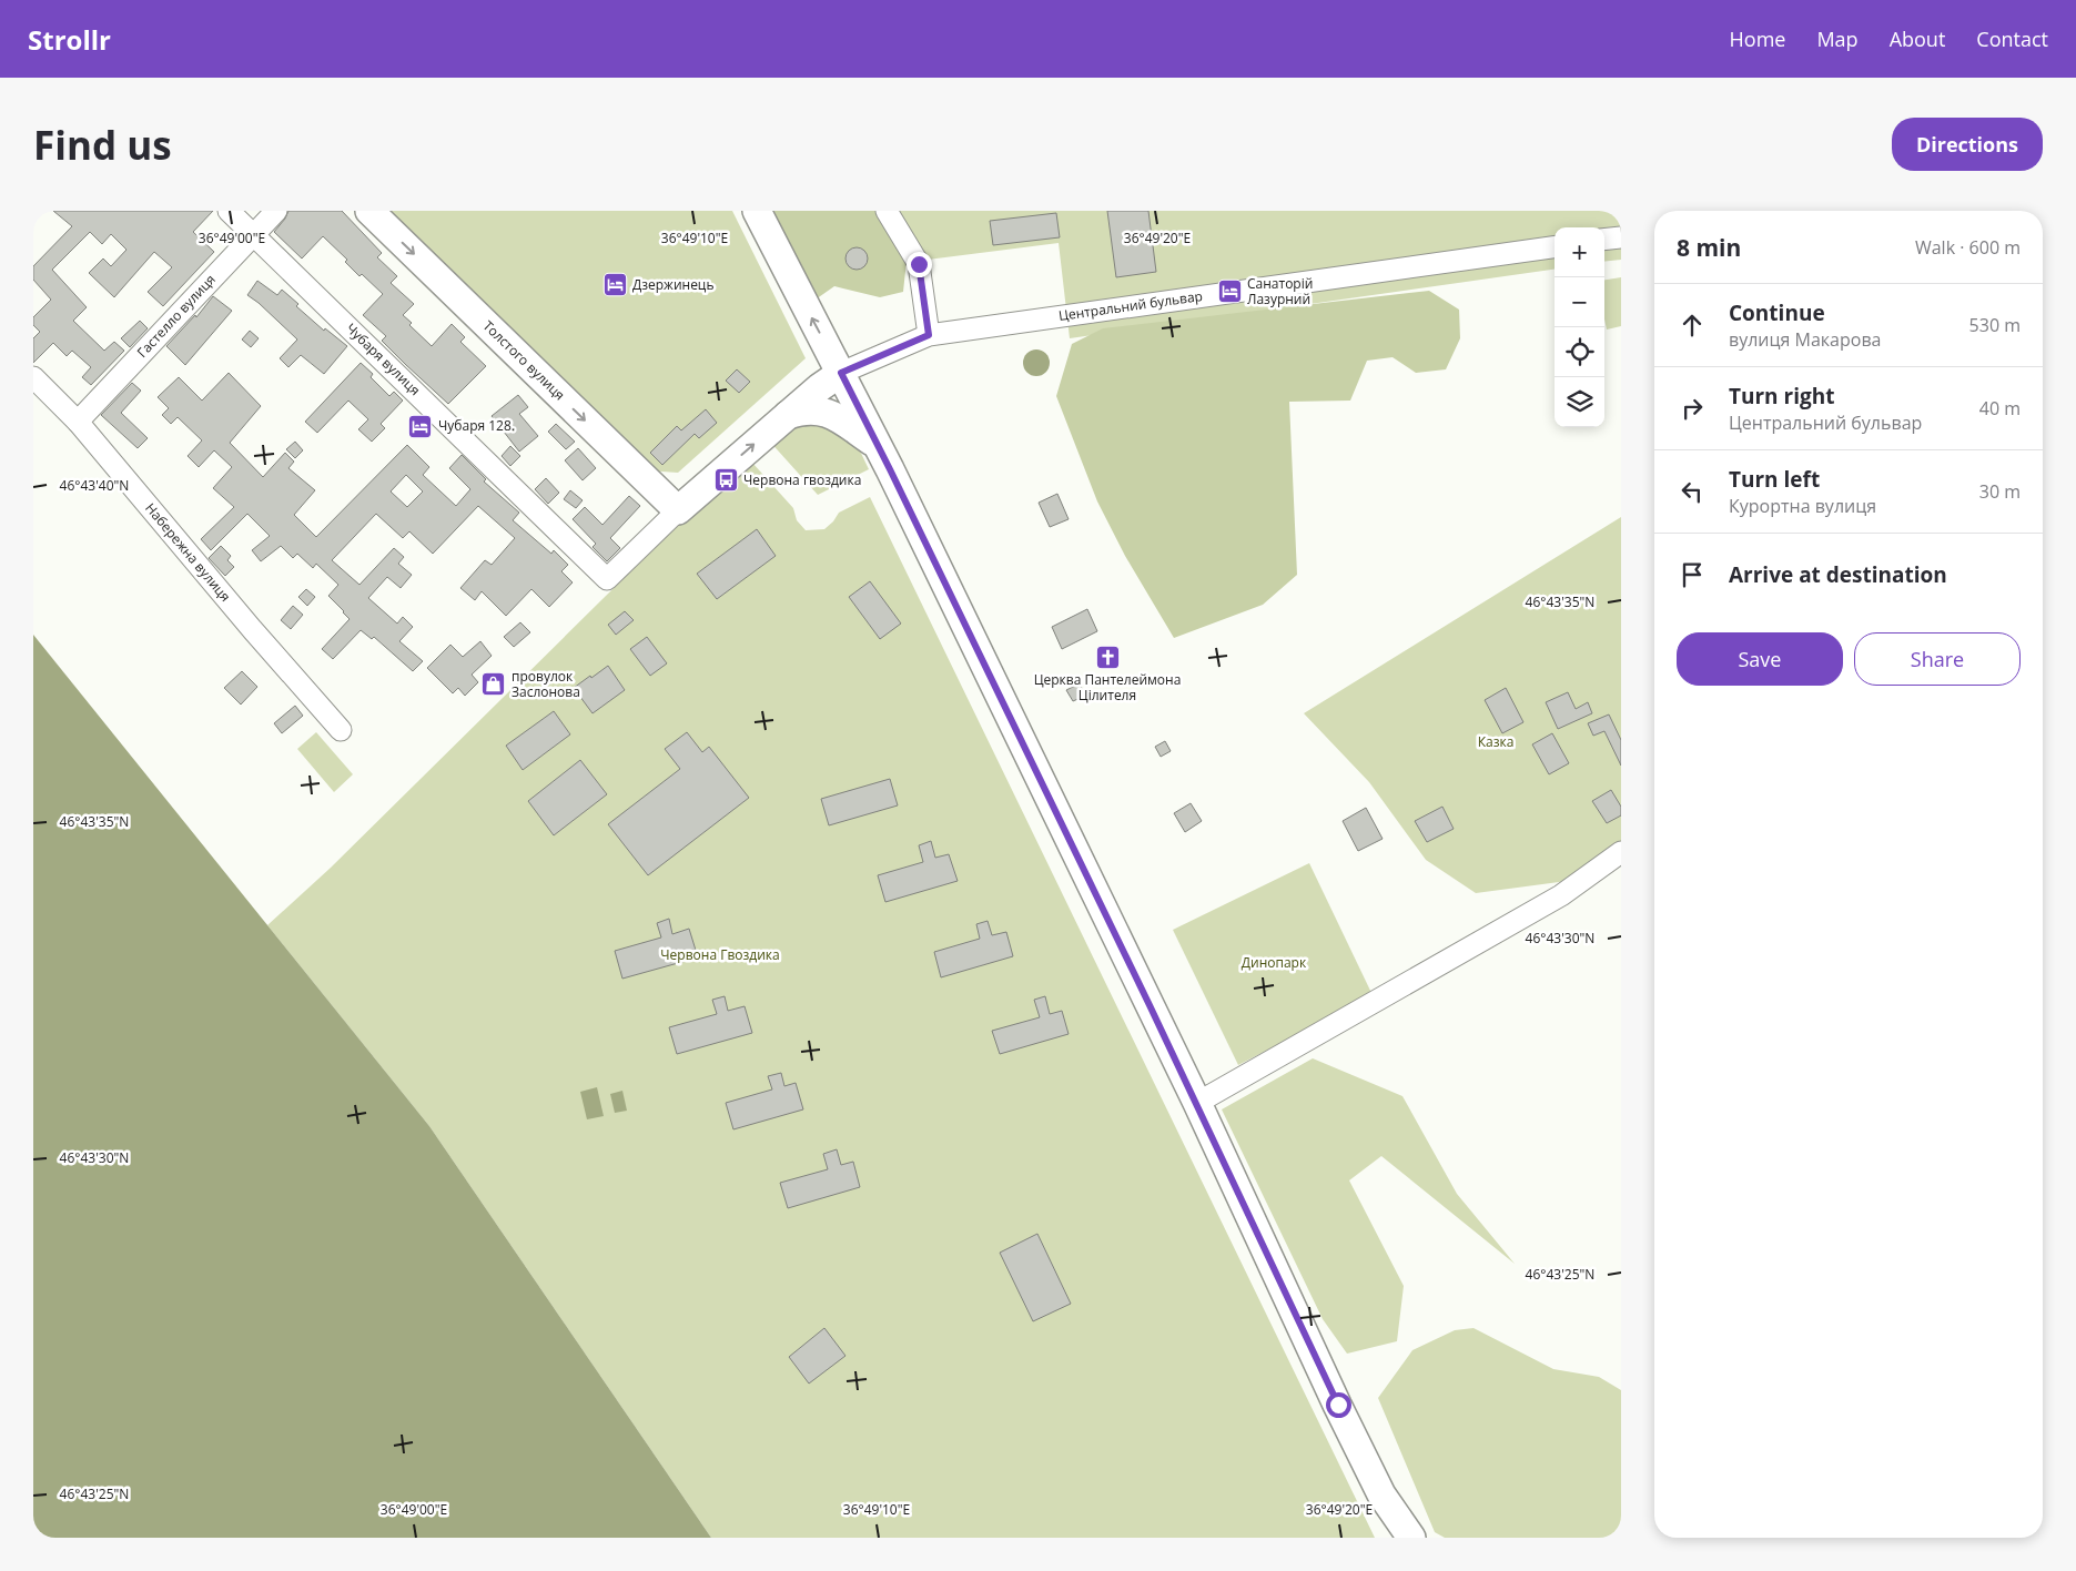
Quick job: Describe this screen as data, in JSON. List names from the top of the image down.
{
  "streets": {
    "main road": ["Толстого вулиця"],
    "street": [
      "Центральний бульвар",
      "Гастелло вулиця",
      "Чубаря вулиця",
      "Набережна вулиця"
    ]
  },
  "crossings": [
    ["Гастелло вулиця", "Чубаря вулиця"],
    ["Гастелло вулиця", "Набережна вулиця"],
    ["Чубаря вулиця", "Толстого вулиця"]
  ],
  "one_way": ["Толстого вулиця"],
  "parks": ["Казка", "Червона Гвоздика", "Динопарк"],
  "places": {
    "hotel": ["Дзержинець", "Санаторій Лазурний", "Чубаря 128."],
    "bus stop": ["Червона гвоздика"],
    "church": ["Церква Пантелеймона Цілителя"],
    "shop": ["провулок Заслонова"]
  },
  "page": {
    "header": "Strollr",
    "nav": [
      "Home",
      "Map",
      "About",
      "Contact"
    ],
    "buttons": [
      "Directions",
      ["Save", "Share"]
    ],
    "title": "Find us",
    "heading": ["8 min", "Walk · 600 m"],
    "map_buttons": ["+", "−"],
    "list": [
      ["Continue", "вулиця Макарова", "530 m"],
      ["Turn right", "Центральний бульвар", "40 m"],
      ["Turn left", "Курортна вулиця", "30 m"],
      "Arrive at destination"
    ]
  },
  "coordinates": [
    "36°49'00\"E",
    "36°49'10\"E",
    "36°49'20\"E",
    "46°43'40\"N",
    "46°43'35\"N",
    "46°43'30\"N",
    "46°43'25\"N"
  ]
}
